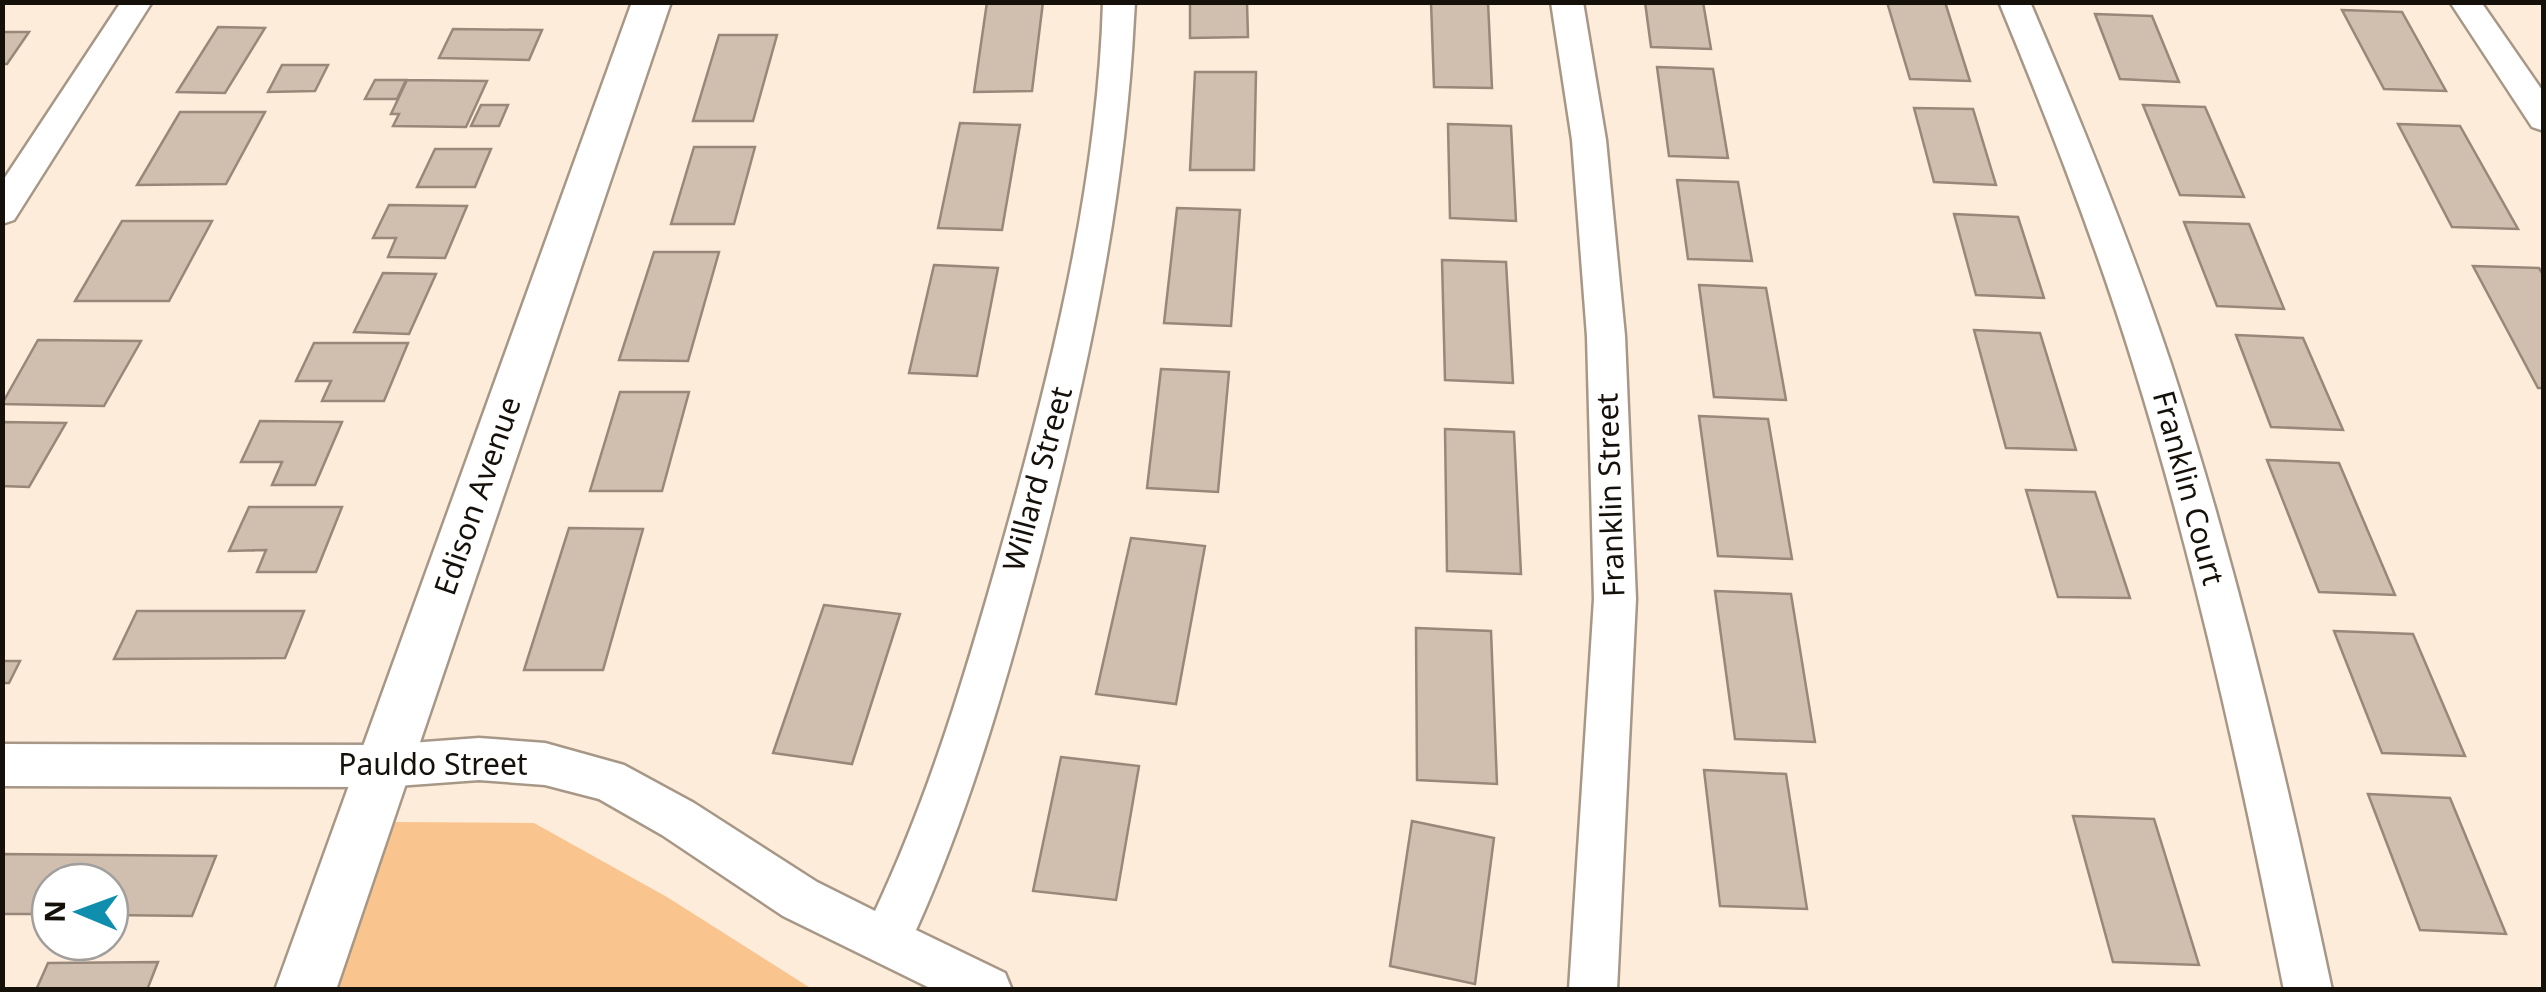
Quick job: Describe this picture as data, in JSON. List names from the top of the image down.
{
  "streets": {
    "street": [
      "Willard Street",
      "Franklin Court",
      "Franklin Street",
      "Edison Avenue",
      "Pauldo Street"
    ]
  },
  "crossings": [
    ["Willard Street", "Pauldo Street"],
    ["Edison Avenue", "Pauldo Street"]
  ],
  "north": "left"
}
